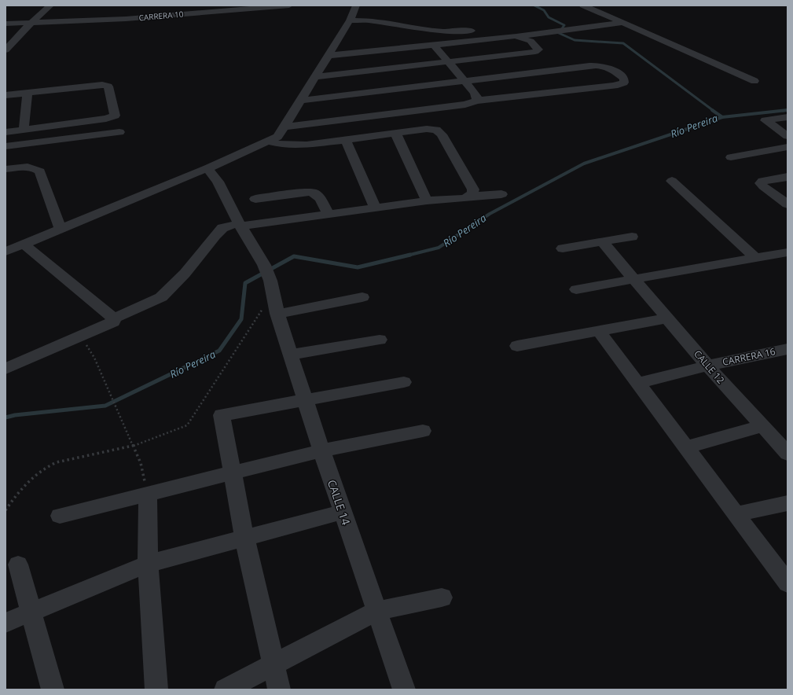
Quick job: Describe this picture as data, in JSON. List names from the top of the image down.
{
  "streets": {
    "street": [
      "CARRERA 10",
      "CARRERA 16",
      "CALLE 12",
      "CALLE 14"
    ]
  },
  "crossings": [
    ["CARRERA 16", "CALLE 12"]
  ],
  "water": ["Río Pereira"]
}
